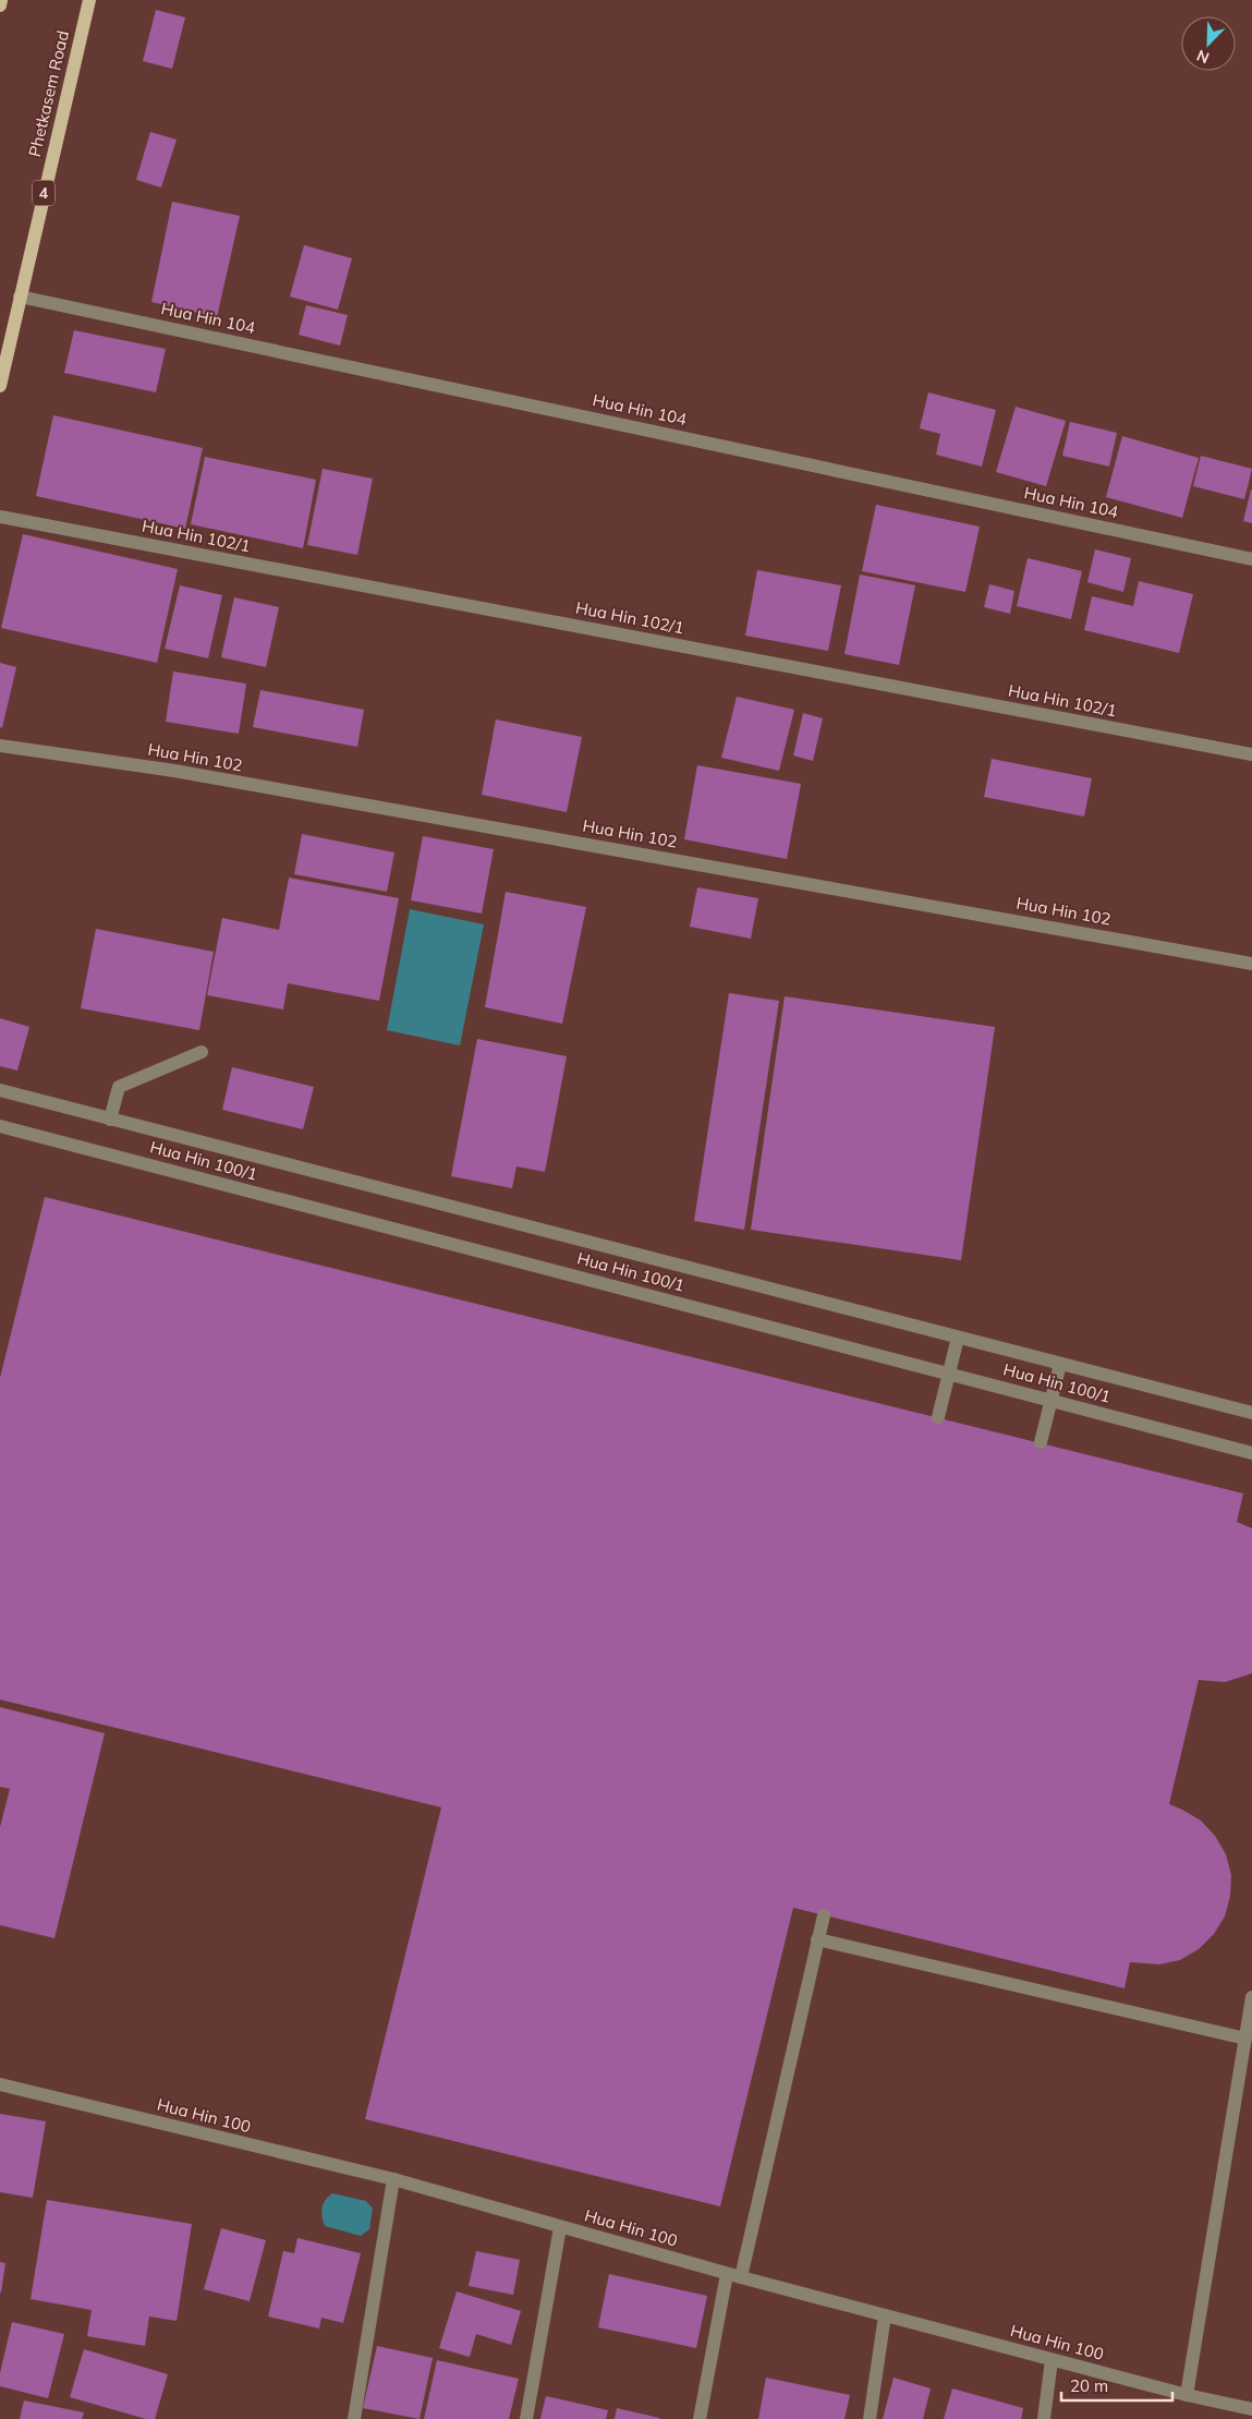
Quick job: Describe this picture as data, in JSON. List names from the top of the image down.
{
  "streets": {
    "main road": ["Phetkasem Road", "4"],
    "street": [
      "Hua Hin 104",
      "Hua Hin 102/1",
      "Hua Hin 102",
      "Hua Hin 100/1",
      "Hua Hin 100"
    ]
  },
  "crossings": [
    ["Phetkasem Road", "Hua Hin 104"]
  ],
  "scale_bar": "20 m",
  "north": "bottom left"
}
